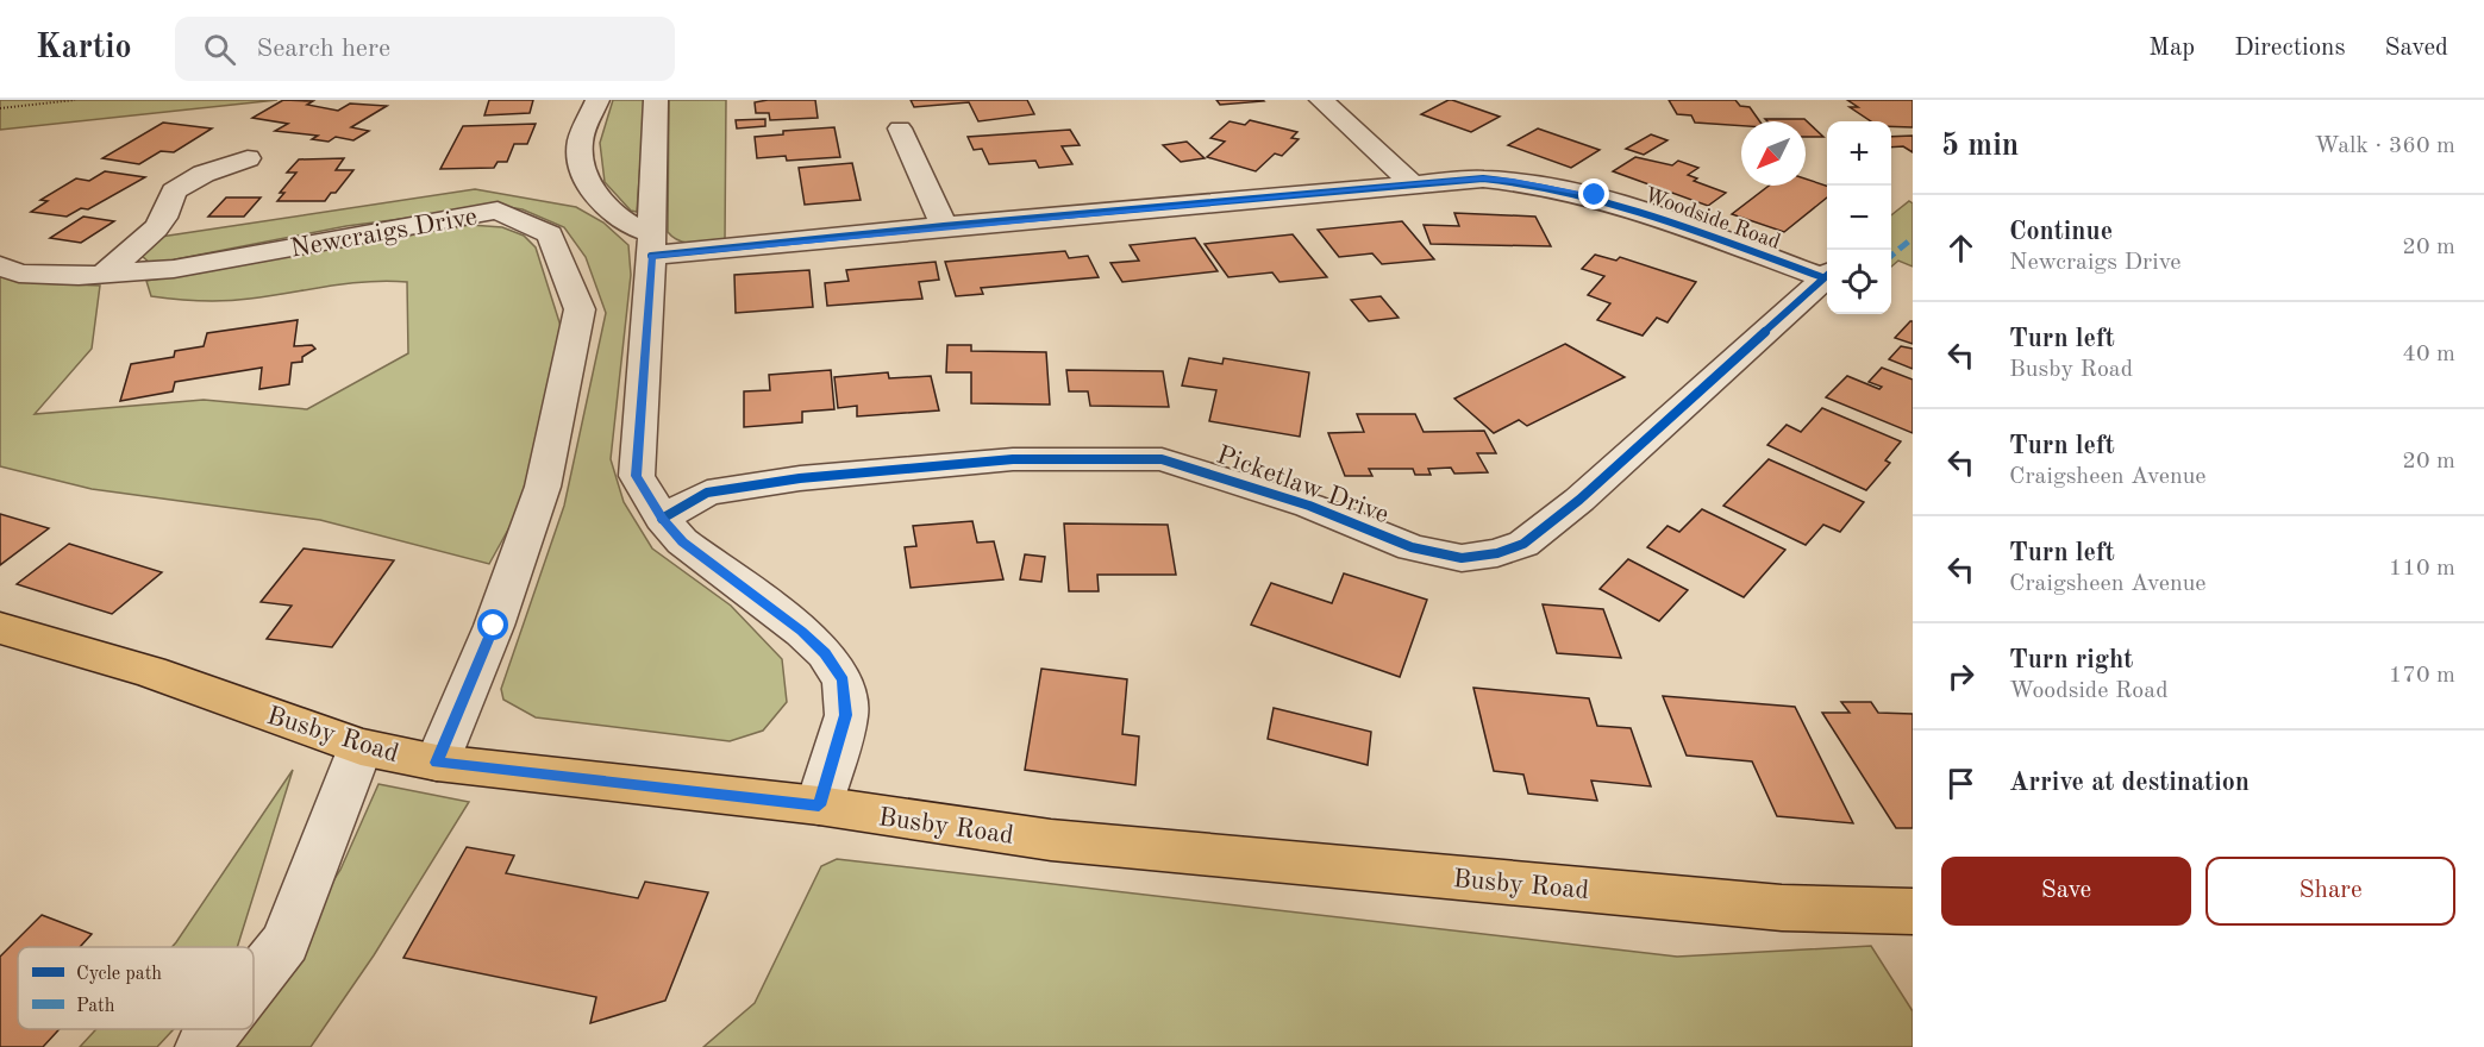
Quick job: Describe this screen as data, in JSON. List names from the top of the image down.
{
  "streets": {
    "main road": ["Busby Road"],
    "street": ["Woodside Road", "Newcraigs Drive", "Picketlaw Drive"]
  },
  "crossings": [
    ["Woodside Road", "Picketlaw Drive"],
    ["Newcraigs Drive", "Busby Road"]
  ],
  "legend": ["Cycle path", "Path"],
  "north": "bottom left",
  "page": {
    "header": "Kartio",
    "search": "Search here",
    "nav": ["Map", "Directions", "Saved"],
    "heading": ["5 min", "Walk · 360 m"],
    "map_buttons": ["+", "−"],
    "list": [
      ["Continue", "Newcraigs Drive", "20 m"],
      ["Turn left", "Busby Road", "40 m"],
      ["Turn left", "Craigsheen Avenue", "20 m"],
      ["Turn left", "Craigsheen Avenue", "110 m"],
      ["Turn right", "Woodside Road", "170 m"],
      "Arrive at destination"
    ],
    "buttons": ["Save", "Share"]
  }
}
